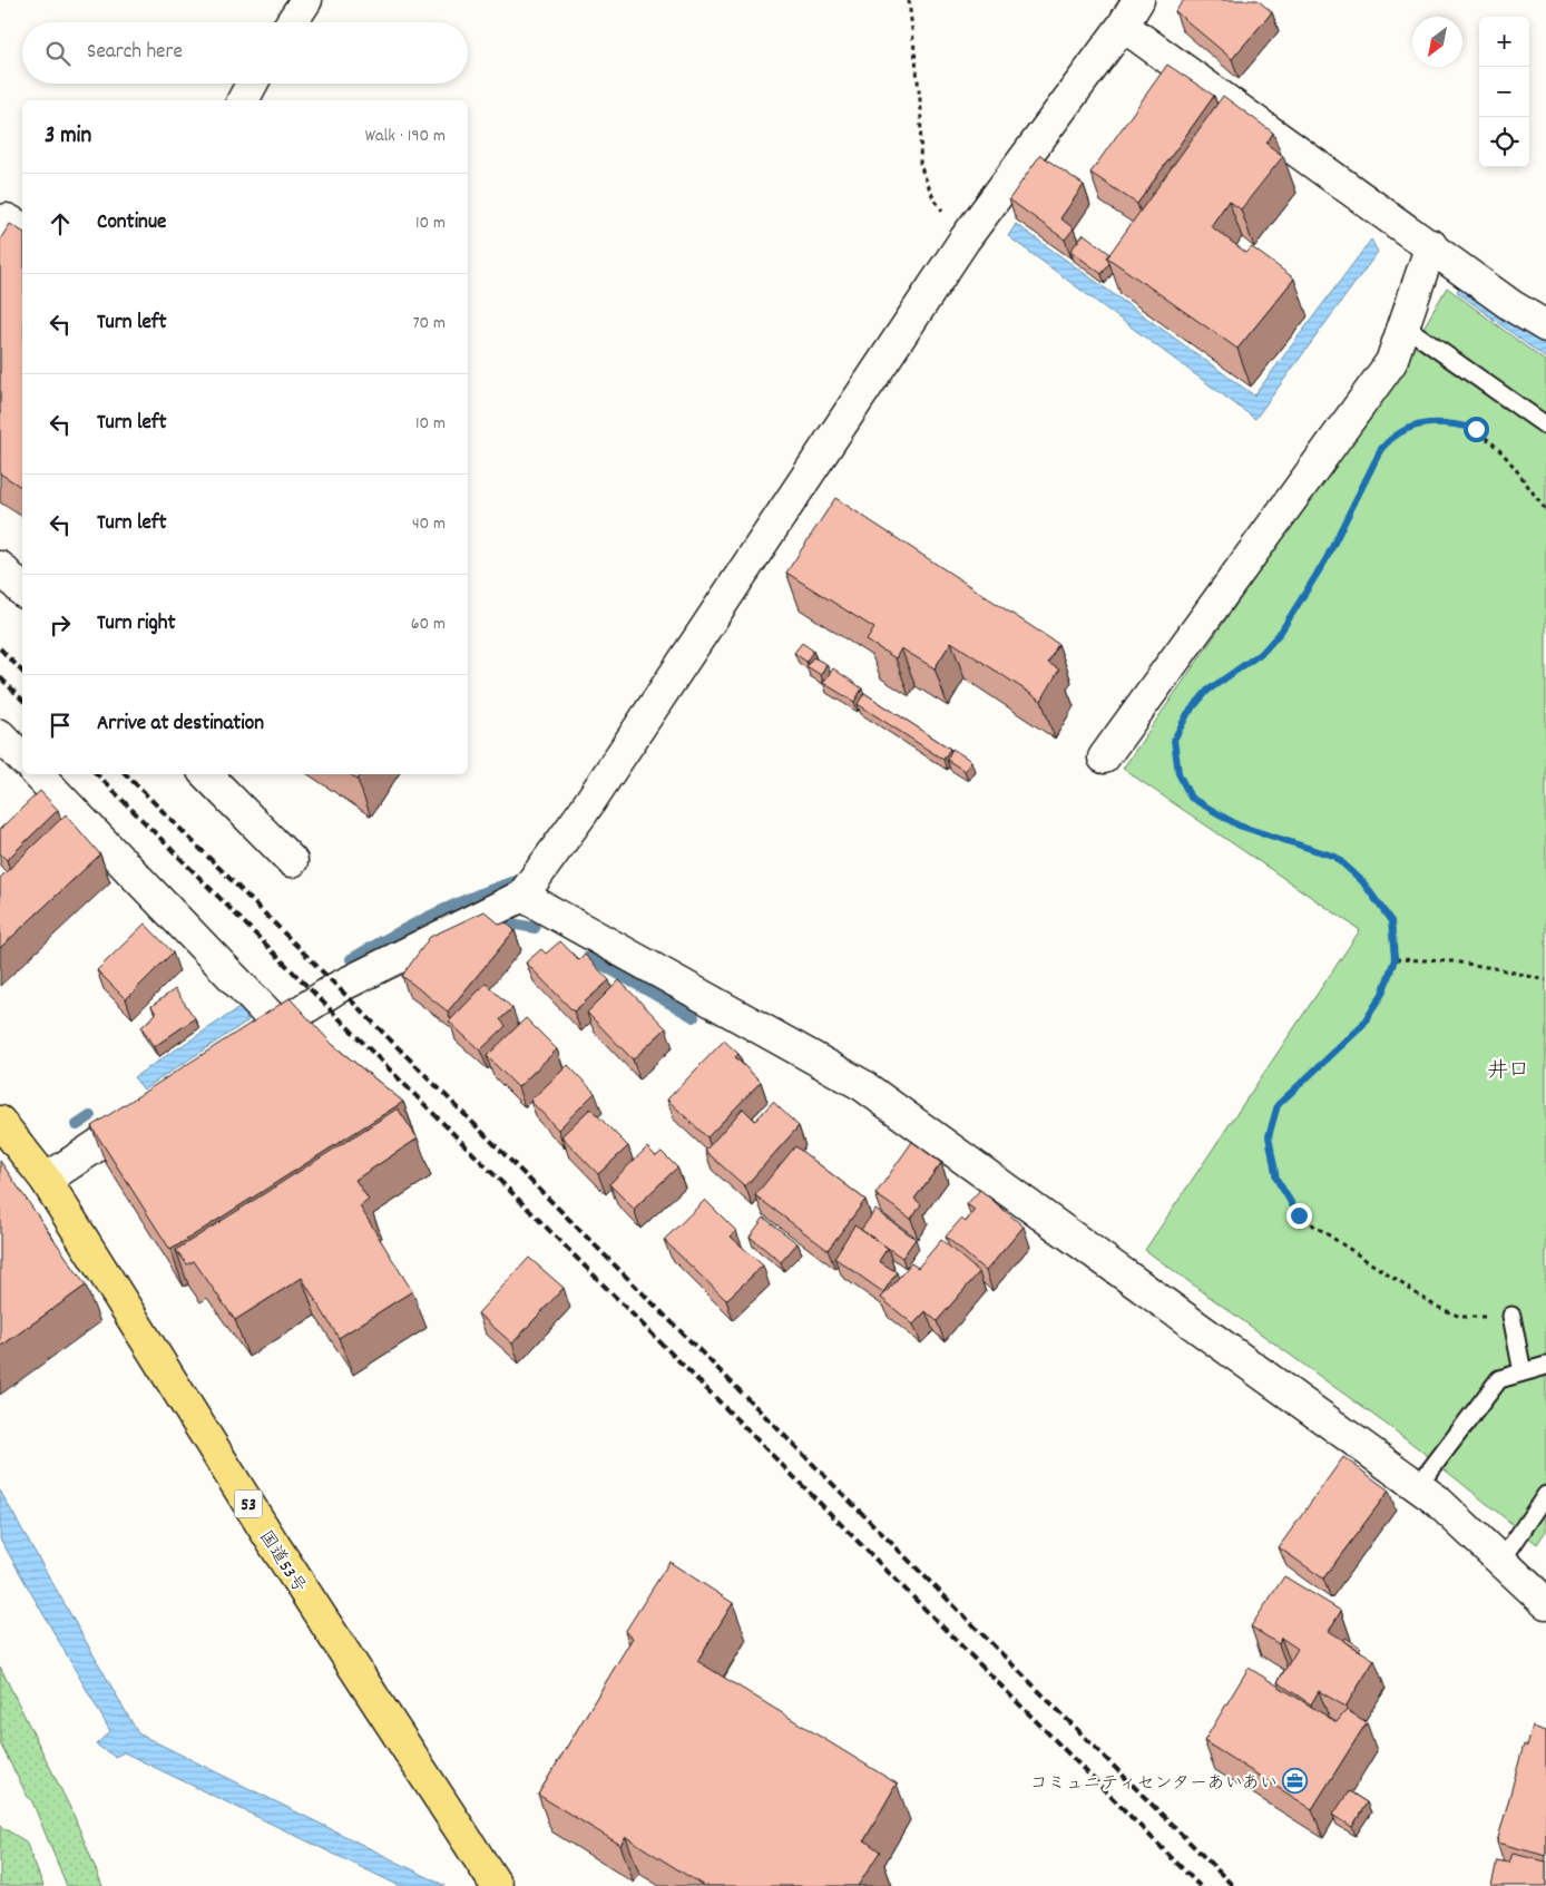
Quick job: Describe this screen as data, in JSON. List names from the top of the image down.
{
  "streets": {
    "highway": ["53", "国道53号"]
  },
  "districts": ["井口"],
  "places": {
    "office": ["コミュニティセンターあいあい"]
  },
  "north": "bottom left",
  "page": {
    "map_buttons": ["+", "−"],
    "search": "Search here",
    "heading": ["3 min", "Walk · 190 m"],
    "list": [
      ["Continue", "10 m"],
      ["Turn left", "70 m"],
      ["Turn left", "10 m"],
      ["Turn left", "40 m"],
      ["Turn right", "60 m"],
      "Arrive at destination"
    ]
  }
}
